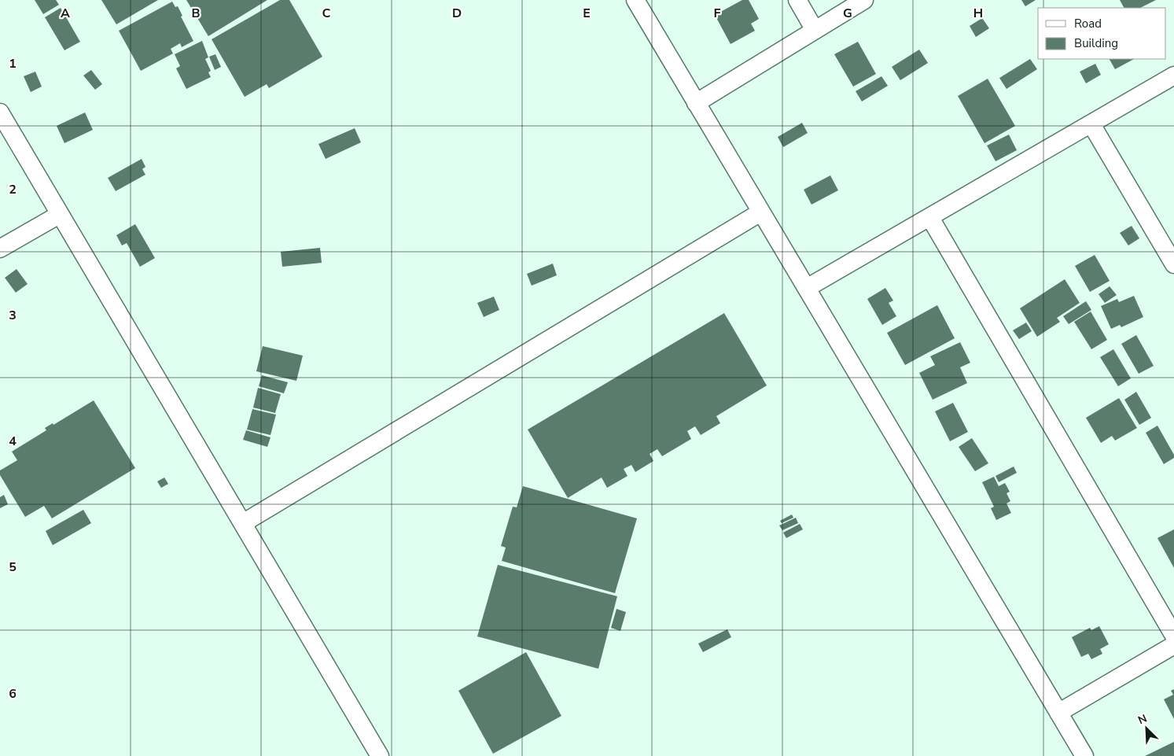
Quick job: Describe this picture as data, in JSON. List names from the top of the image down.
{
  "legend": ["Road", "Building"],
  "north": "top left",
  "grid": {
    "columns": [
      "A",
      "B",
      "C",
      "D",
      "E",
      "F",
      "G",
      "H"
    ],
    "rows": [
      "1",
      "2",
      "3",
      "4",
      "5",
      "6"
    ]
  }
}
